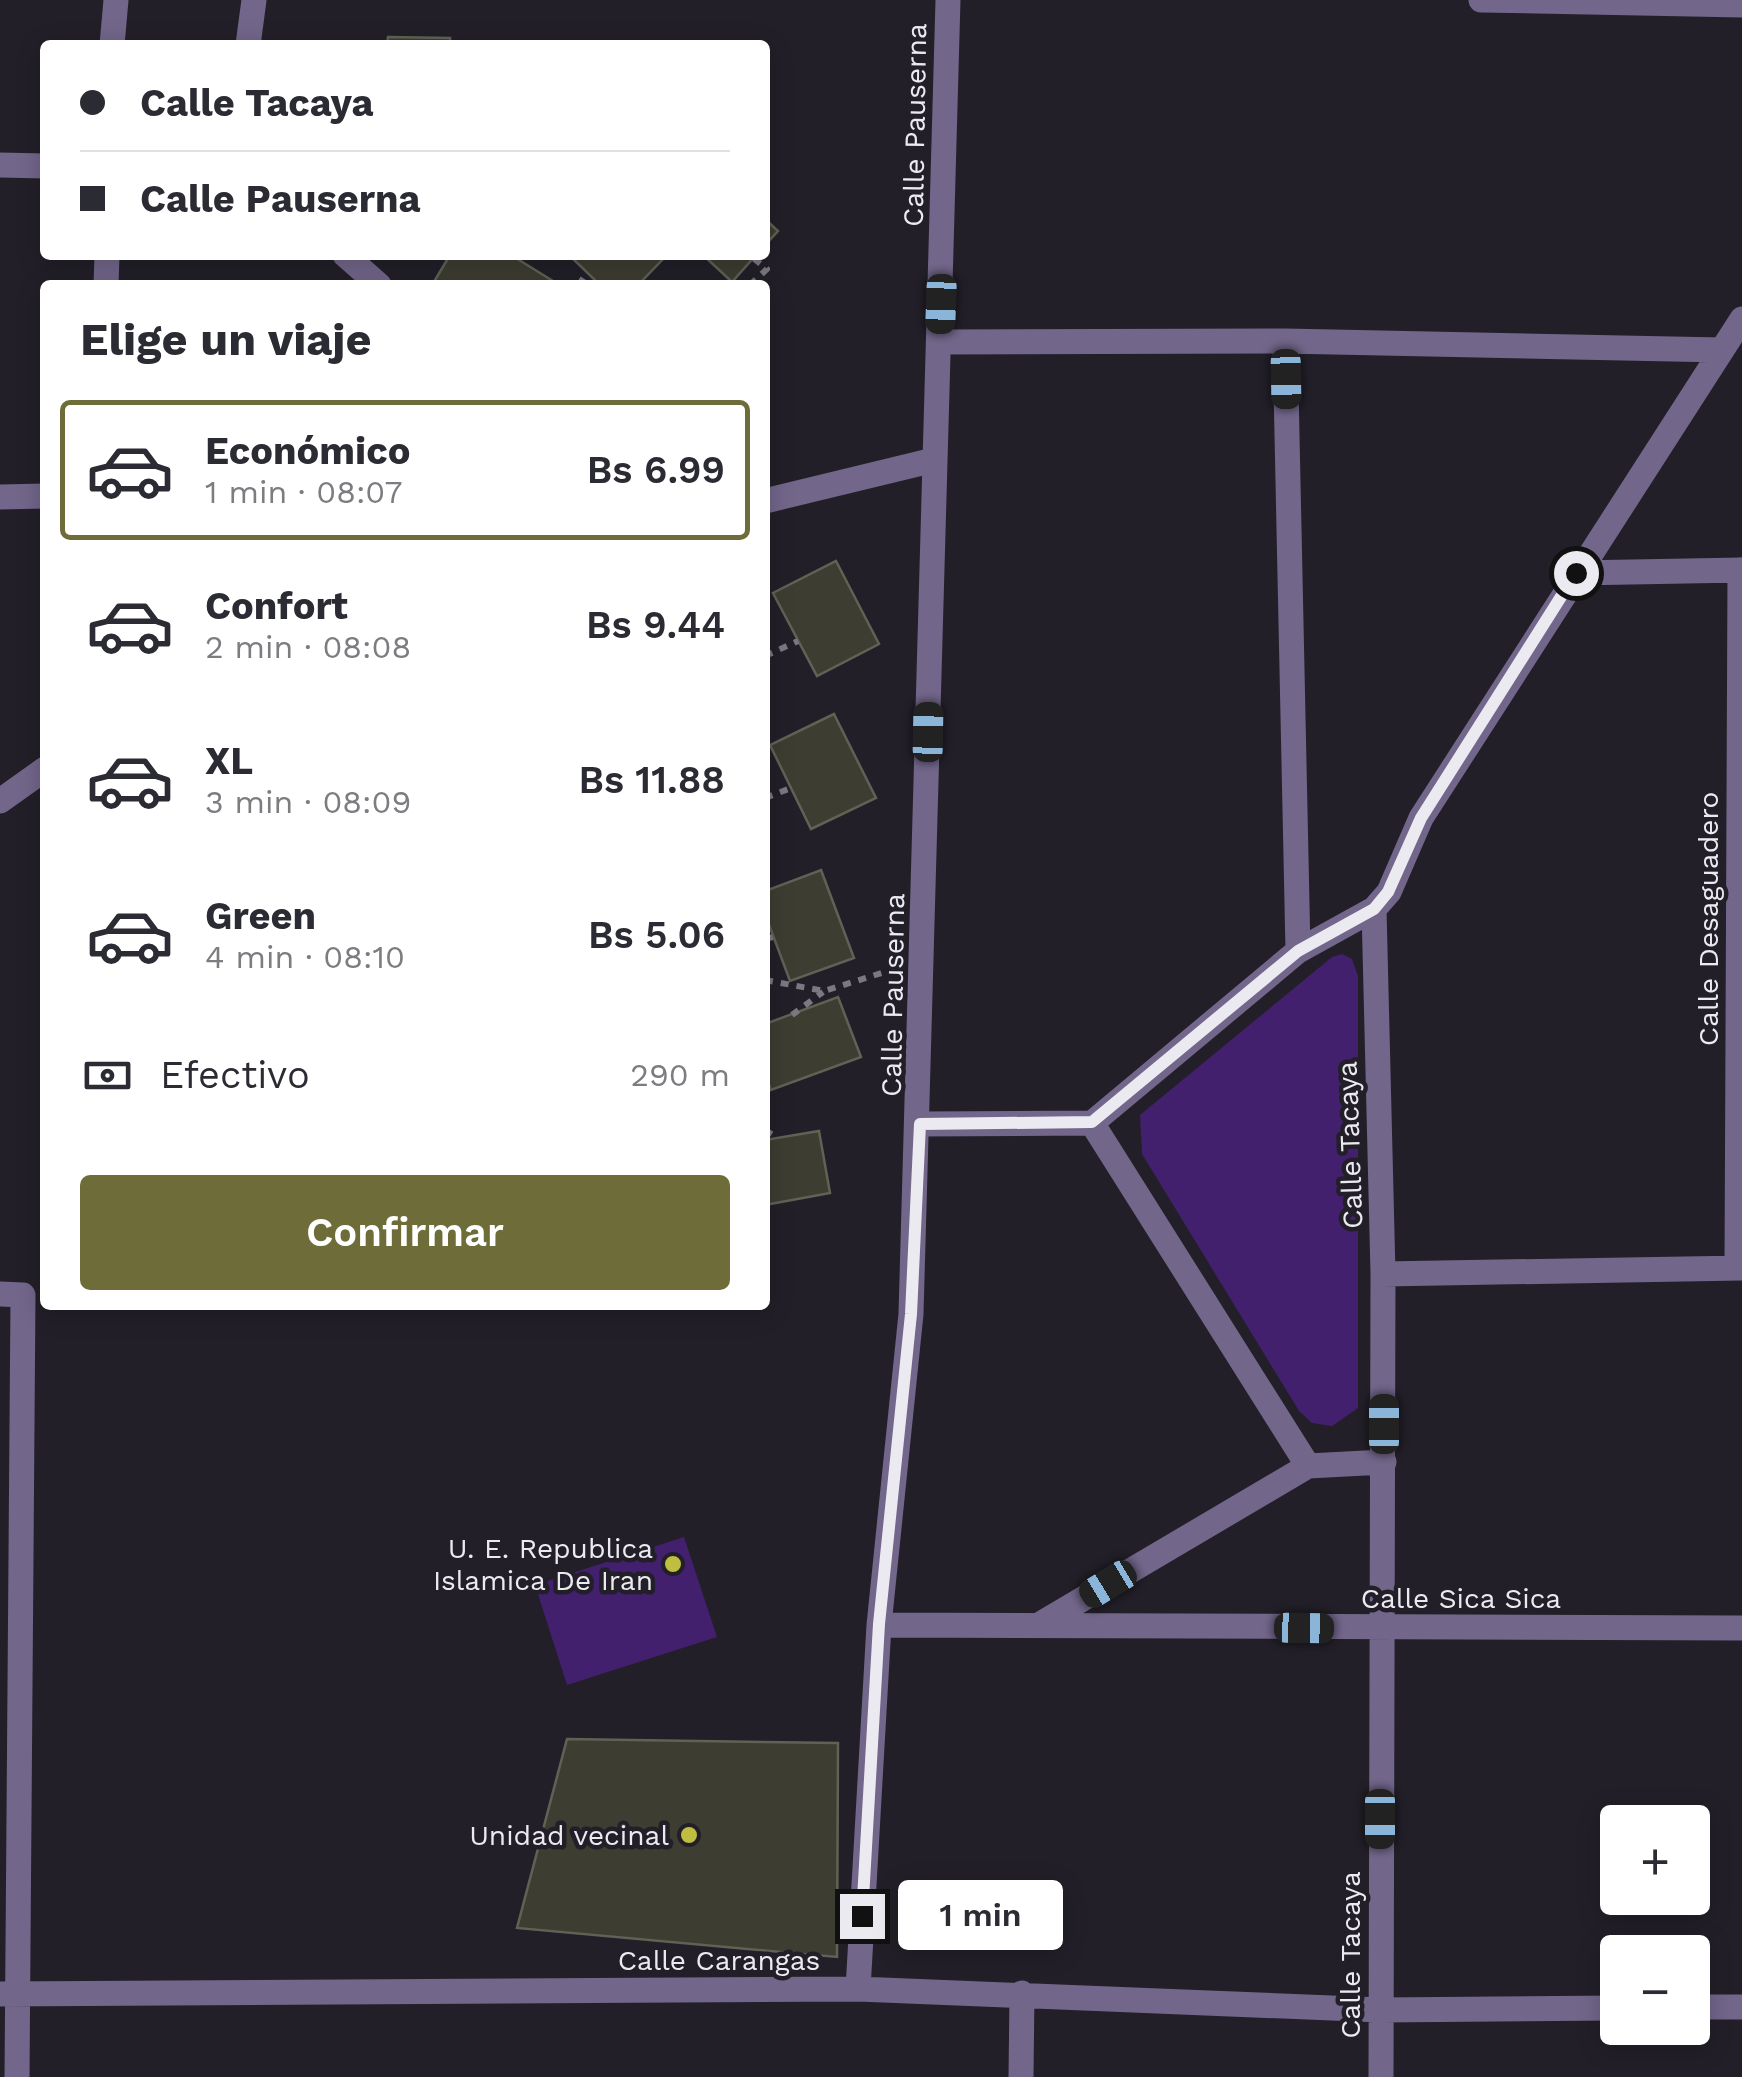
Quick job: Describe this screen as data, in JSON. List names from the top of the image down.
{
  "streets": {
    "street": [
      "Calle Pauserna",
      "Calle Desaguadero",
      "Calle Tacaya",
      "Calle Sica Sica",
      "Calle Carangas"
    ]
  },
  "crossings": [
    ["Calle Pauserna", "Calle Sica Sica"],
    ["Calle Pauserna", "Calle Carangas"],
    ["Calle Tacaya", "Calle Sica Sica"],
    ["Calle Tacaya", "Calle Carangas"]
  ],
  "places": ["U. E. Republica Islamica De Iran", "Unidad vecinal"],
  "page": {
    "banner": ["Calle Tacaya", "Calle Pauserna"],
    "heading": "Elige un viaje",
    "list": [
      {
        "name": "Económico",
        "note": "1 min · 08:07",
        "value": "Bs 6.99"
      },
      {
        "name": "Confort",
        "note": "2 min · 08:08",
        "value": "Bs 9.44"
      },
      {
        "name": "XL",
        "note": "3 min · 08:09",
        "value": "Bs 11.88"
      },
      {
        "name": "Green",
        "note": "4 min · 08:10",
        "value": "Bs 5.06"
      }
    ],
    "pay": ["Efectivo", "290 m"],
    "buttons": "Confirmar",
    "map_buttons": ["+", "−"],
    "bubble": "1 min"
  }
}
